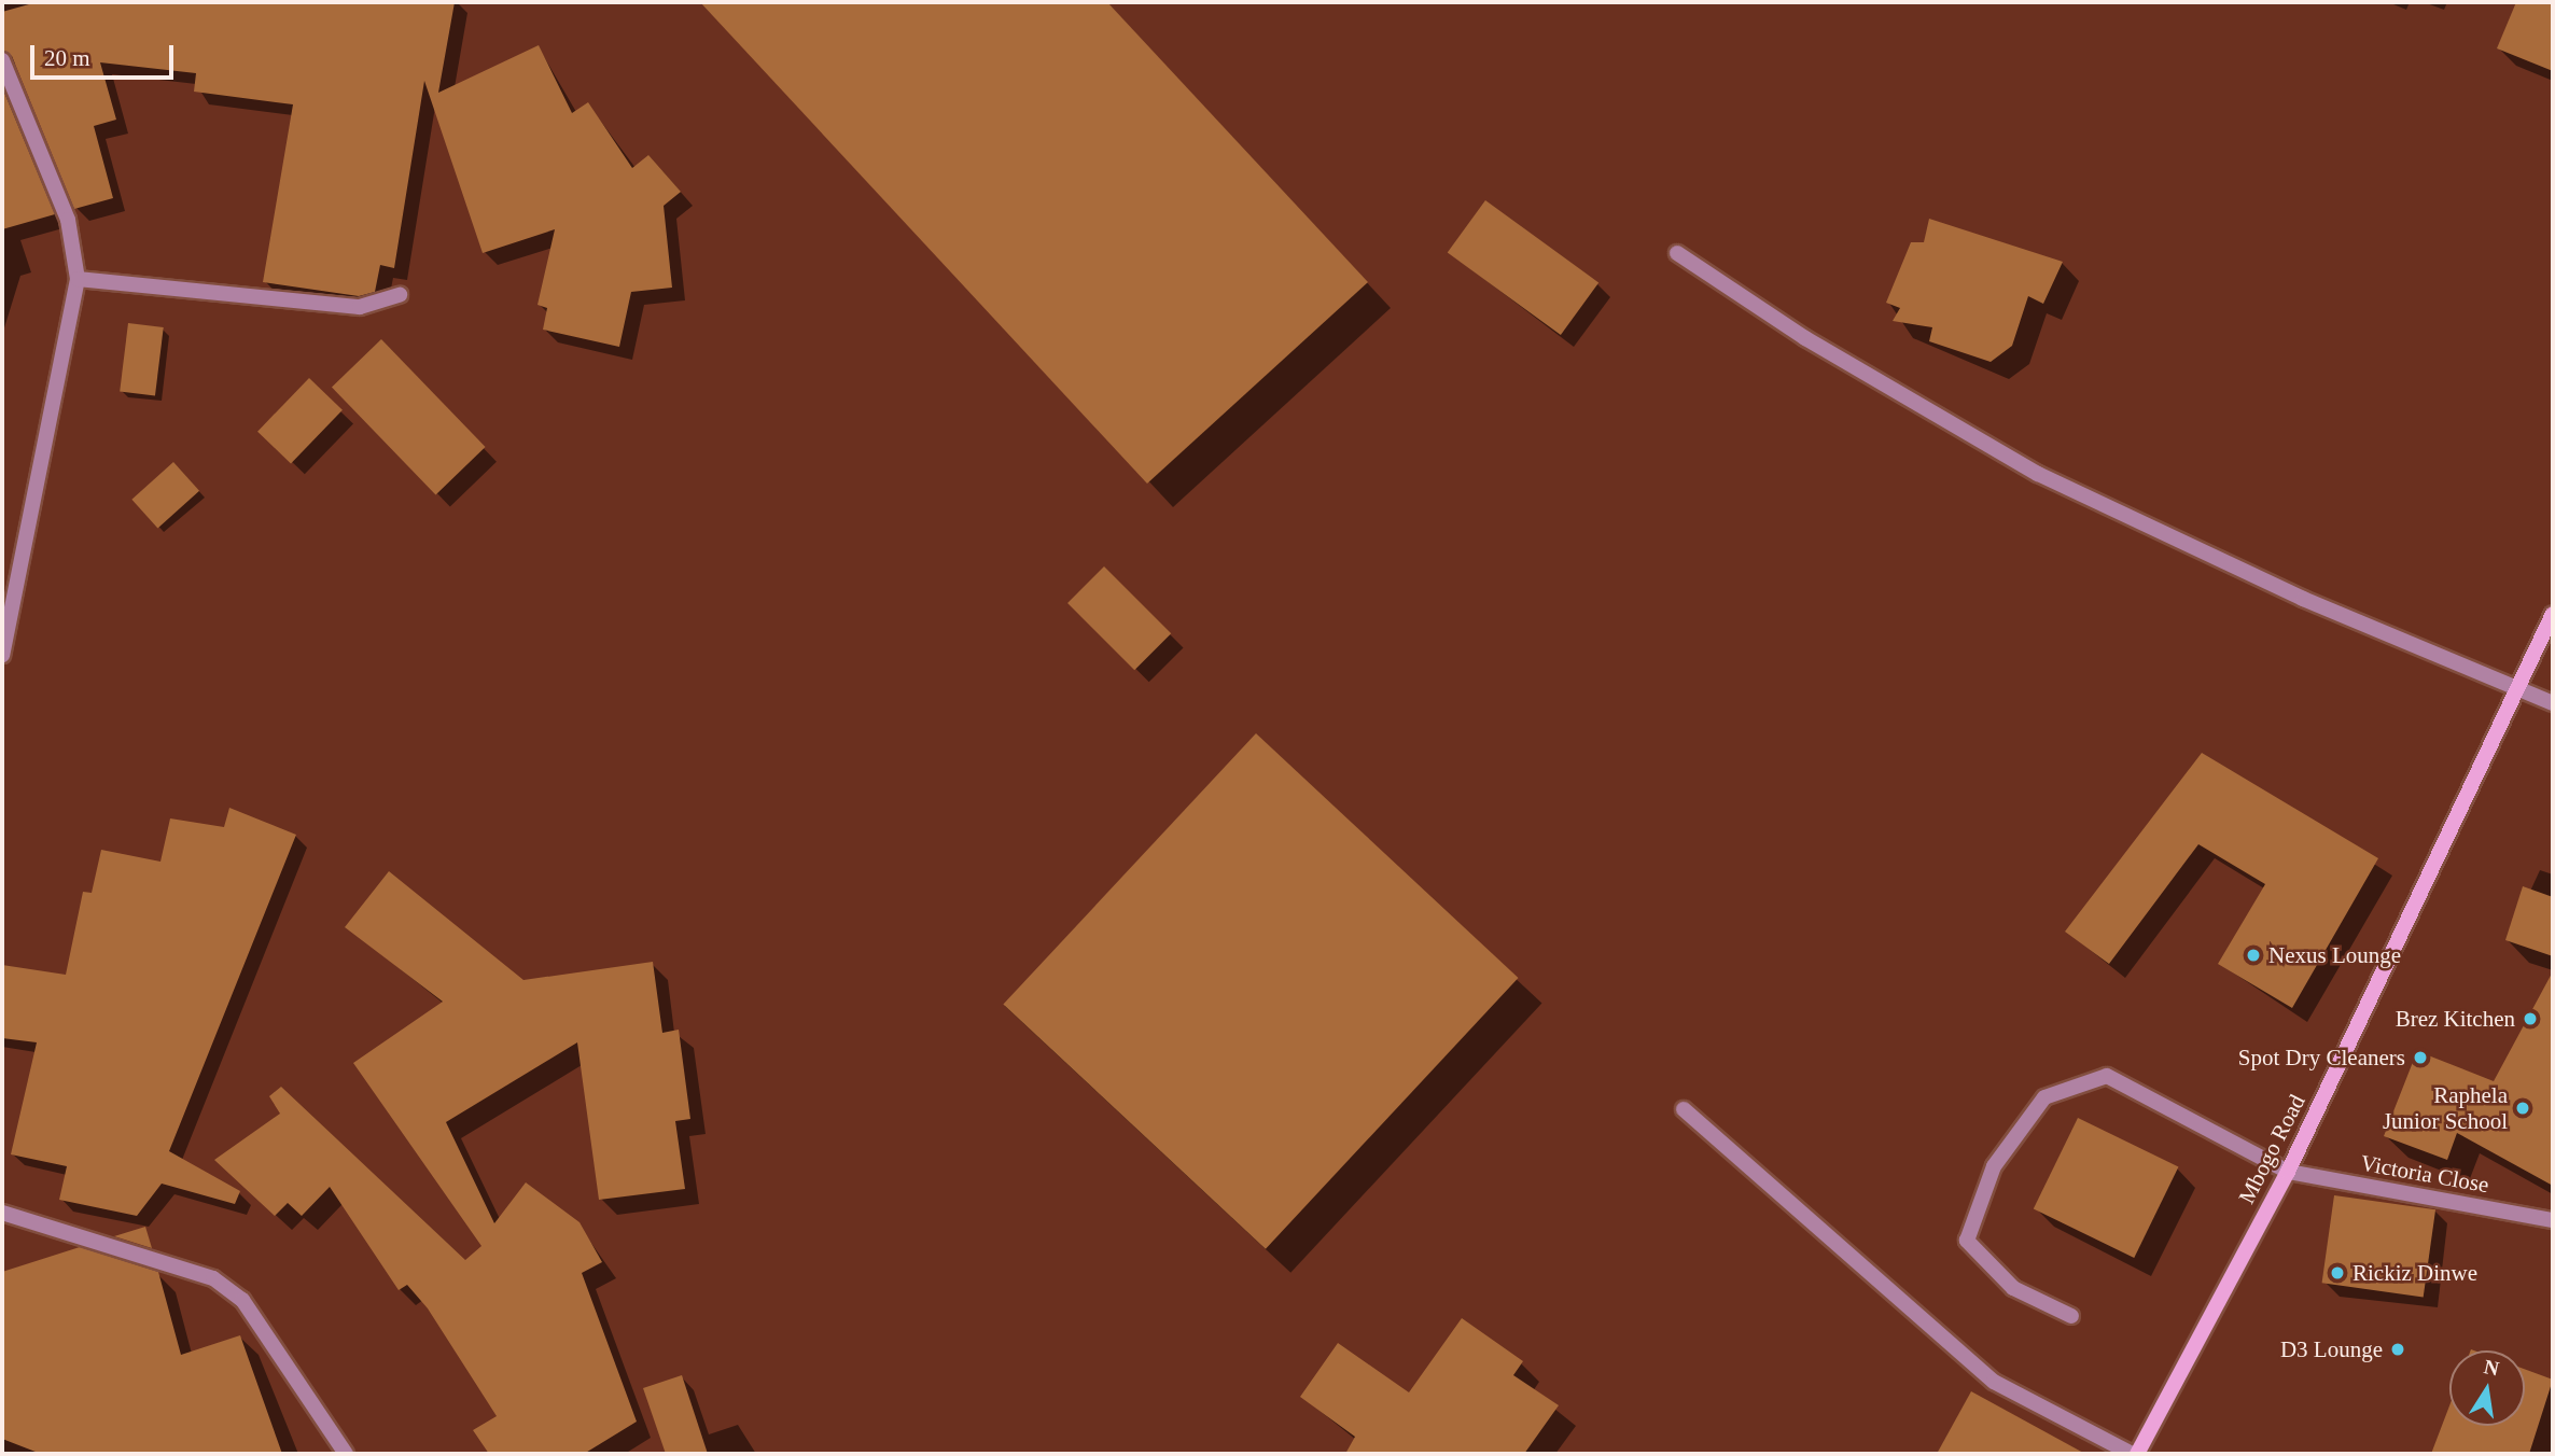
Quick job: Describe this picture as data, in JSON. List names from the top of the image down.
{
  "streets": {
    "main road": ["Mbogo Road"],
    "street": ["Victoria Close"]
  },
  "crossings": [
    ["Mbogo Road", "Victoria Close"]
  ],
  "places": [
    "Nexus Lounge",
    "Brez Kitchen",
    "Spot Dry Cleaners",
    "Raphela Junior School",
    "Rickiz Dinwe",
    "D3 Lounge"
  ],
  "scale_bar": "20 m",
  "north": "top"
}
